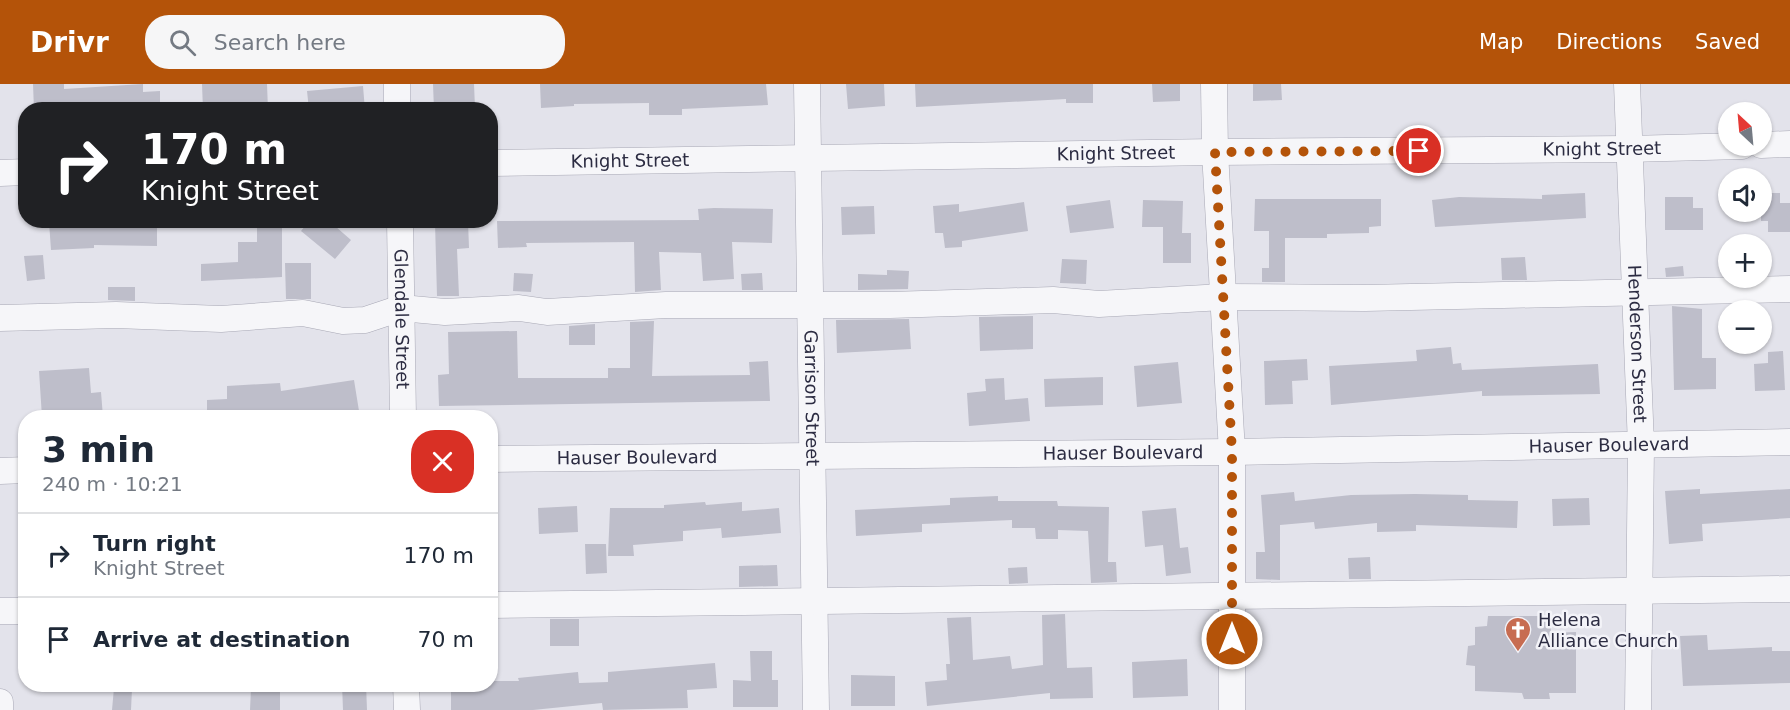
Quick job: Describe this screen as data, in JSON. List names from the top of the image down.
{
  "streets": {
    "street": [
      "Knight Street",
      "Glendale Street",
      "Henderson Street",
      "Garrison Street",
      "Hauser Boulevard"
    ]
  },
  "crossings": [
    ["Knight Street", "Henderson Street"],
    ["Knight Street", "Garrison Street"],
    ["Henderson Street", "Hauser Boulevard"],
    ["Garrison Street", "Hauser Boulevard"]
  ],
  "places": {
    "church": ["Helena Alliance Church"]
  },
  "north": "top left",
  "page": {
    "header": "Drivr",
    "search": "Search here",
    "nav": ["Map", "Directions", "Saved"],
    "map_buttons": ["+", "−"],
    "turn": ["170 m", "Knight Street"],
    "heading": ["3 min", "240 m · 10:21"],
    "list": [
      {
        "name": "Turn right",
        "note": "Knight Street",
        "value": "170 m"
      },
      {
        "name": "Arrive at destination",
        "value": "70 m"
      }
    ]
  }
}
